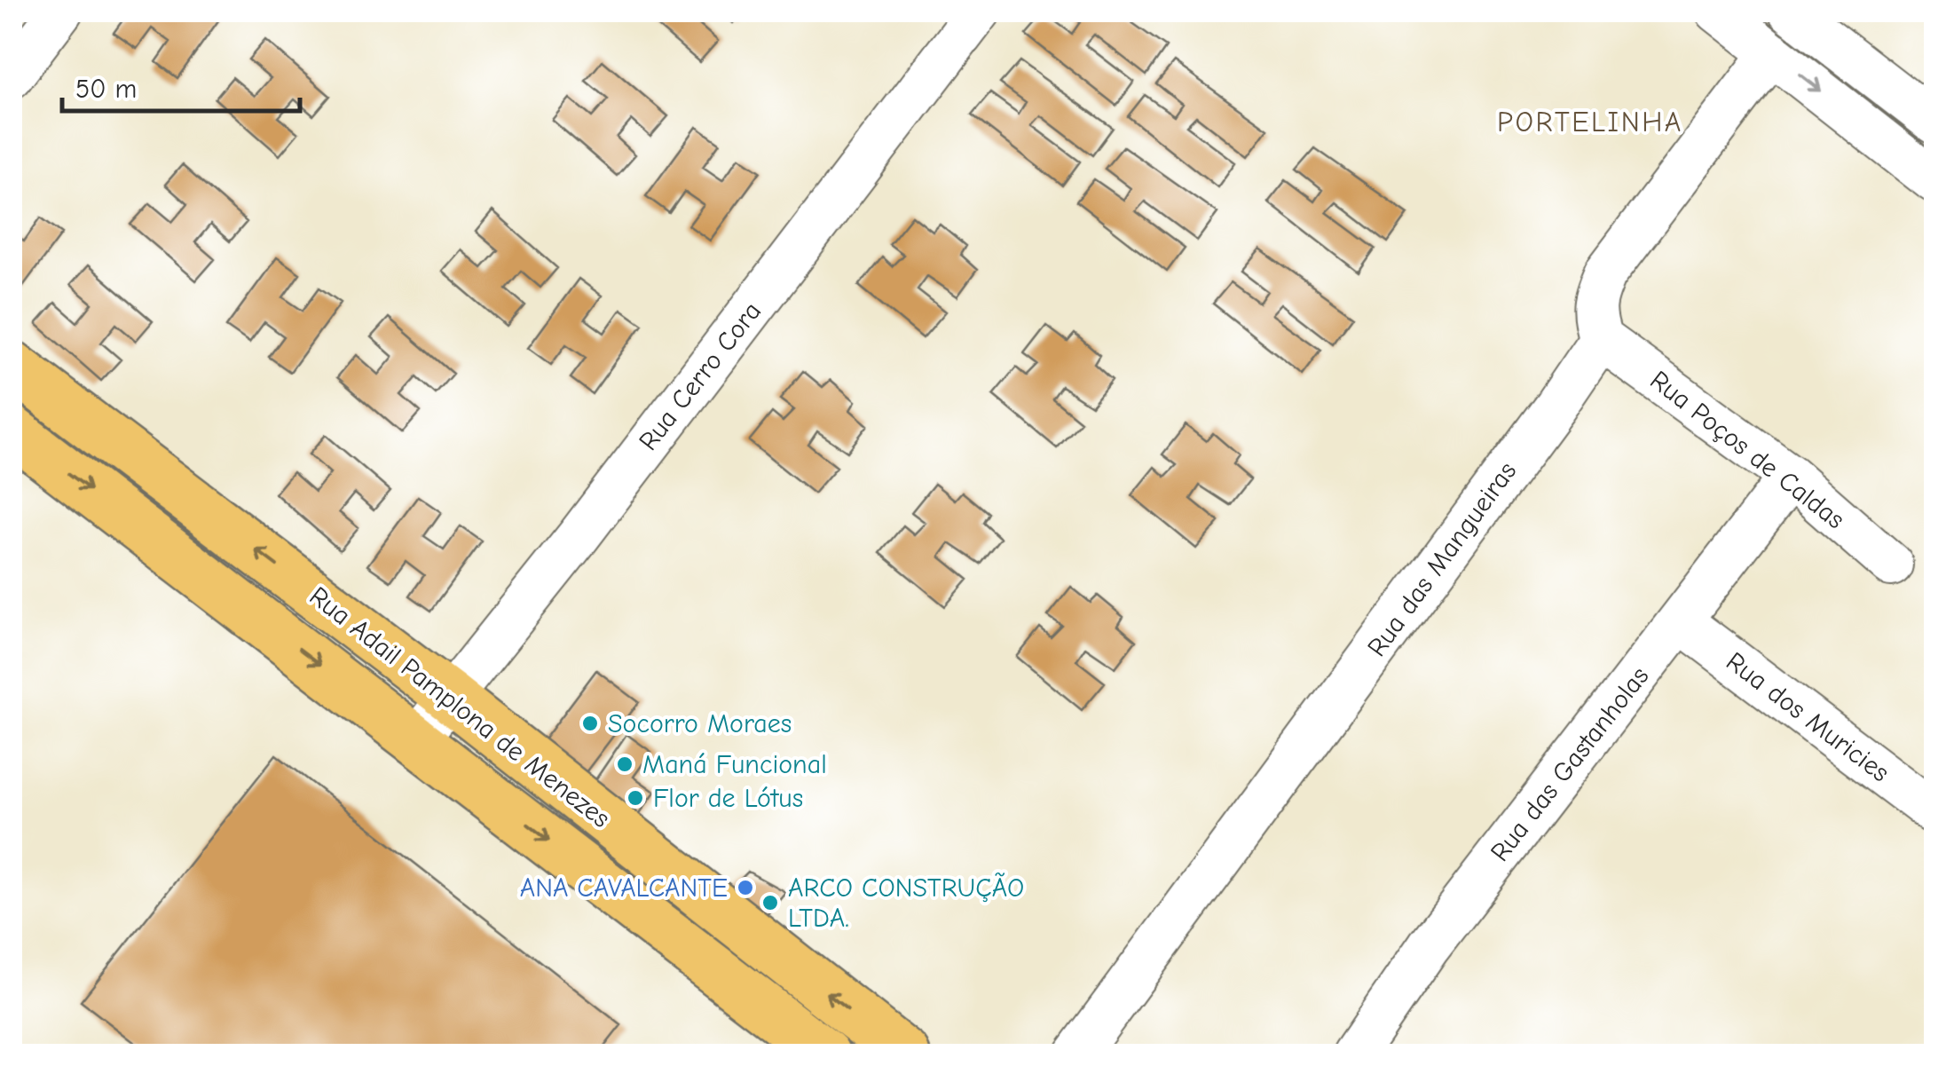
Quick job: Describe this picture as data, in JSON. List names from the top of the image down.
{
  "streets": {
    "main road": ["Rua Adail Pamplona de Menezes"],
    "street": [
      "Rua Cerro Cora",
      "Rua Poços de Caldas",
      "Rua das Mangueiras",
      "Rua dos Muricies",
      "Rua das Gastanholas"
    ]
  },
  "crossings": [
    ["Rua Cerro Cora", "Rua Adail Pamplona de Menezes"],
    ["Rua Poços de Caldas", "Rua das Mangueiras"],
    ["Rua Poços de Caldas", "Rua das Gastanholas"],
    ["Rua dos Muricies", "Rua das Gastanholas"]
  ],
  "districts": ["PORTELINHA"],
  "places": [
    "Socorro Moraes",
    "Maná Funcional",
    "Flor de Lótus",
    "ANA CAVALCANTE",
    "ARCO CONSTRUÇÃO LTDA."
  ],
  "scale_bar": "50 m"
}
